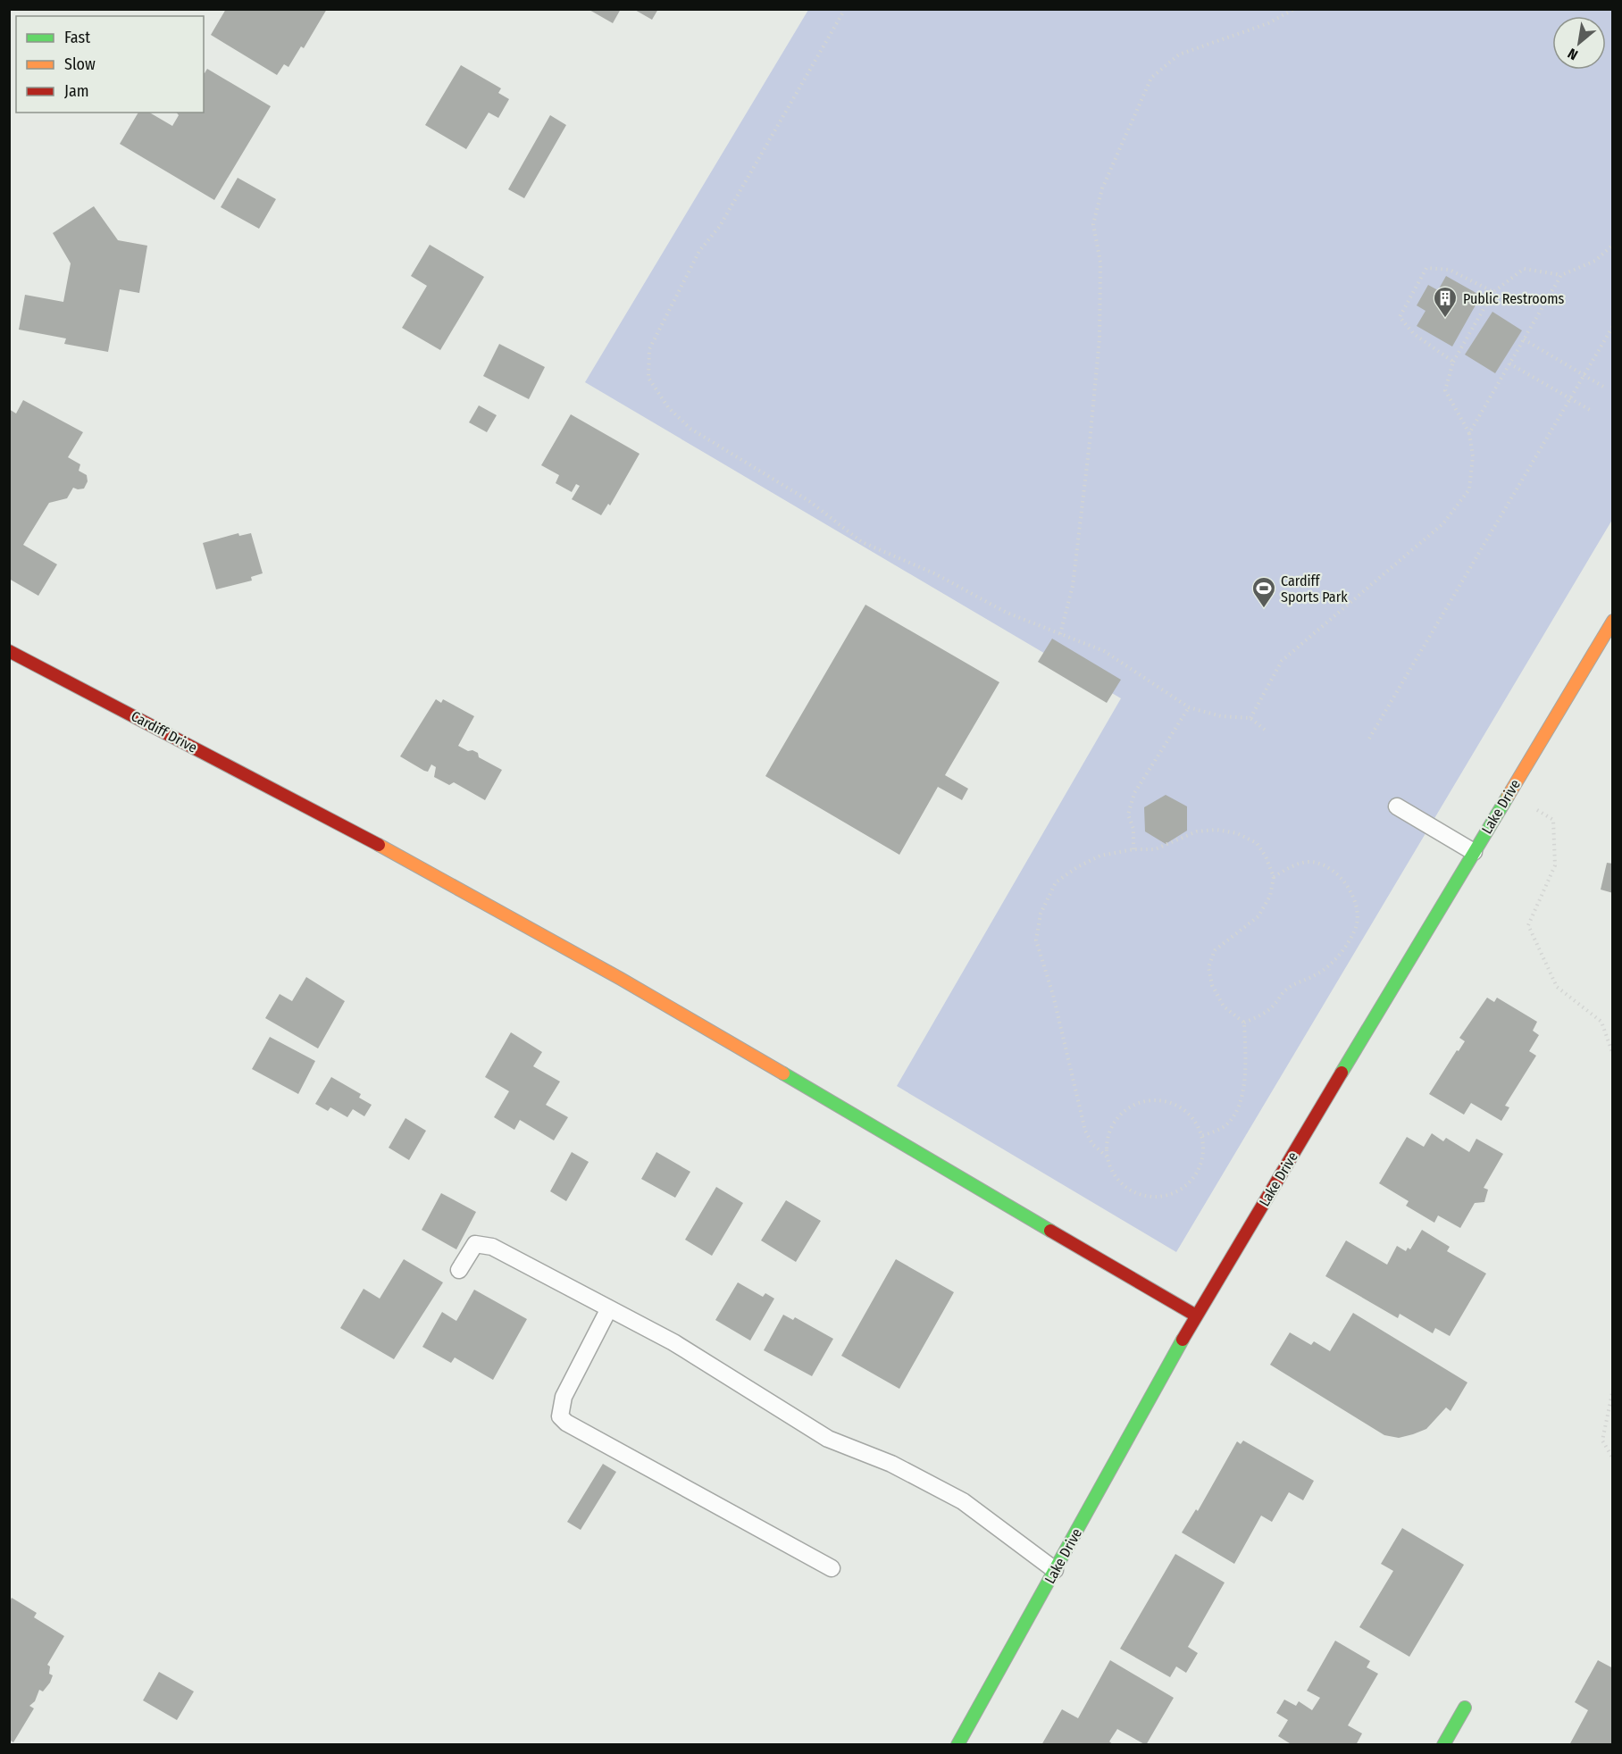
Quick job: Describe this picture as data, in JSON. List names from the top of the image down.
{
  "streets": {
    "street": ["Cardiff Drive", "Lake Drive"]
  },
  "crossings": [
    ["Cardiff Drive", "Lake Drive"]
  ],
  "places": {
    "building": ["Public Restrooms"],
    "sports": ["Cardiff Sports Park"]
  },
  "legend": ["Fast", "Slow", "Jam"],
  "north": "bottom left"
}
